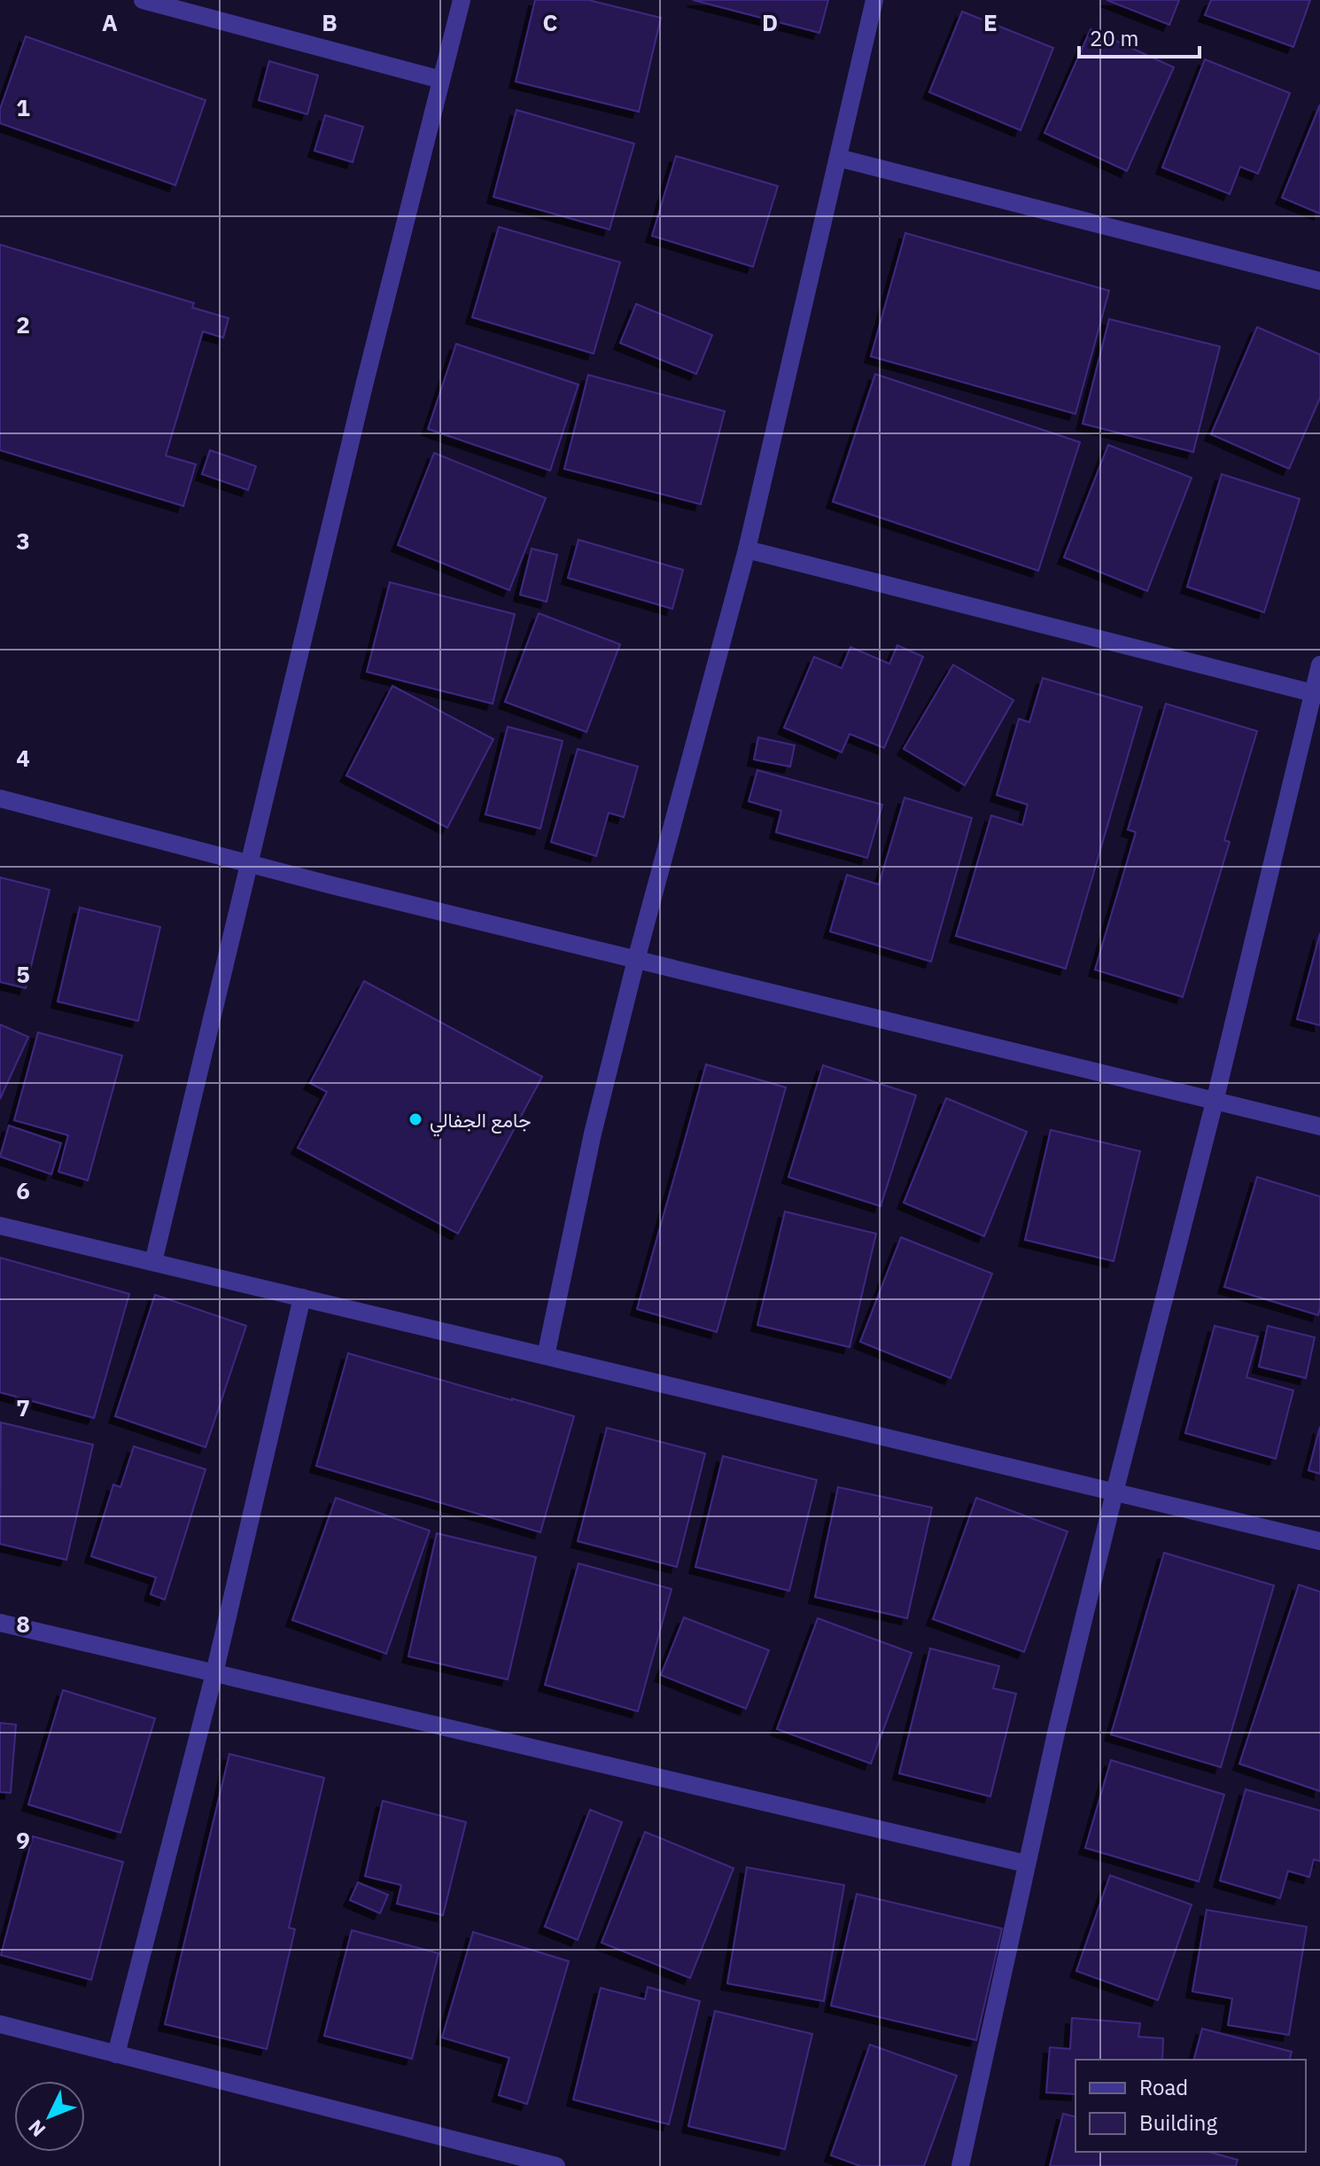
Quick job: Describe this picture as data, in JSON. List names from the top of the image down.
{
  "places": ["جامع الجفالي"],
  "legend": ["Road", "Building"],
  "scale_bar": "20 m",
  "north": "bottom left",
  "grid": {
    "columns": [
      "A",
      "B",
      "C",
      "D",
      "E"
    ],
    "rows": [
      "1",
      "2",
      "3",
      "4",
      "5",
      "6",
      "7",
      "8",
      "9"
    ]
  }
}
